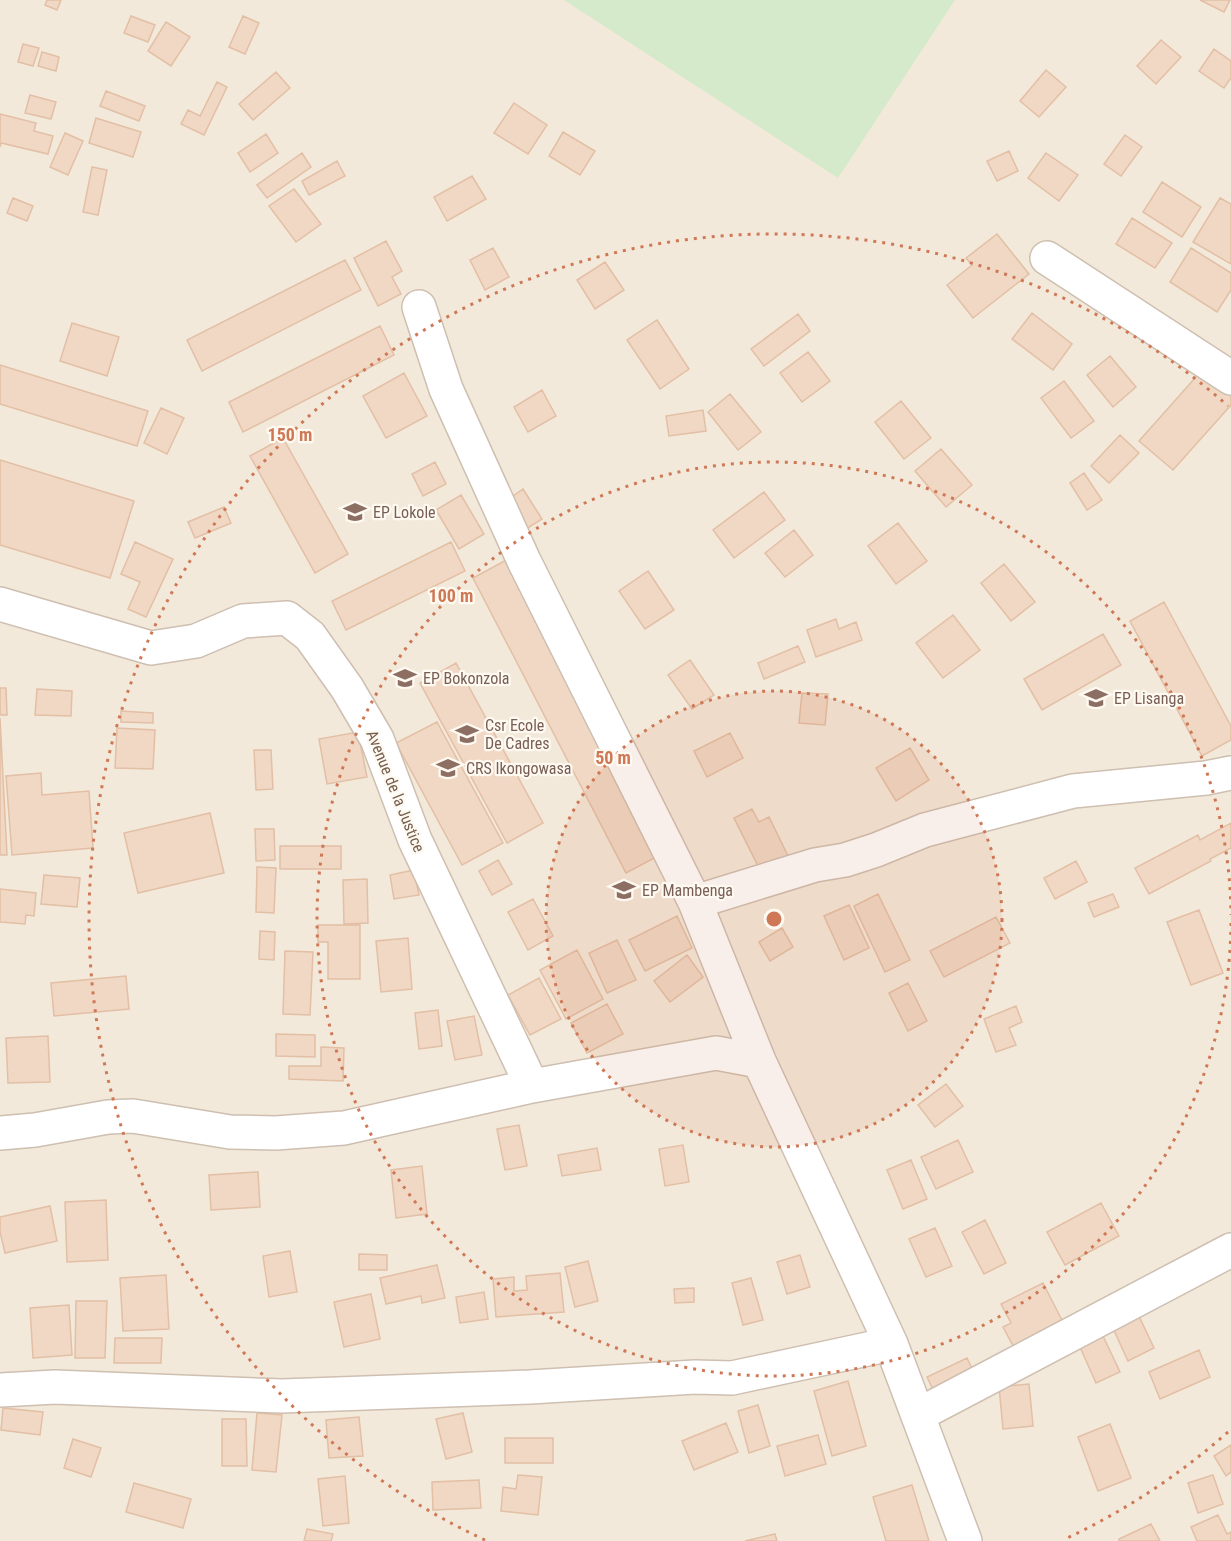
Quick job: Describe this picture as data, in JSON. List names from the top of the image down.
{
  "streets": {
    "street": ["Avenue de la Justice"]
  },
  "places": {
    "school or university": [
      "EP Lokole",
      "EP Bokonzola",
      "EP Lisanga",
      "Csr Ecole De Cadres",
      "CRS Ikongowasa",
      "EP Mambenga"
    ]
  },
  "rings": ["150 m", "100 m", "50 m"]
}
